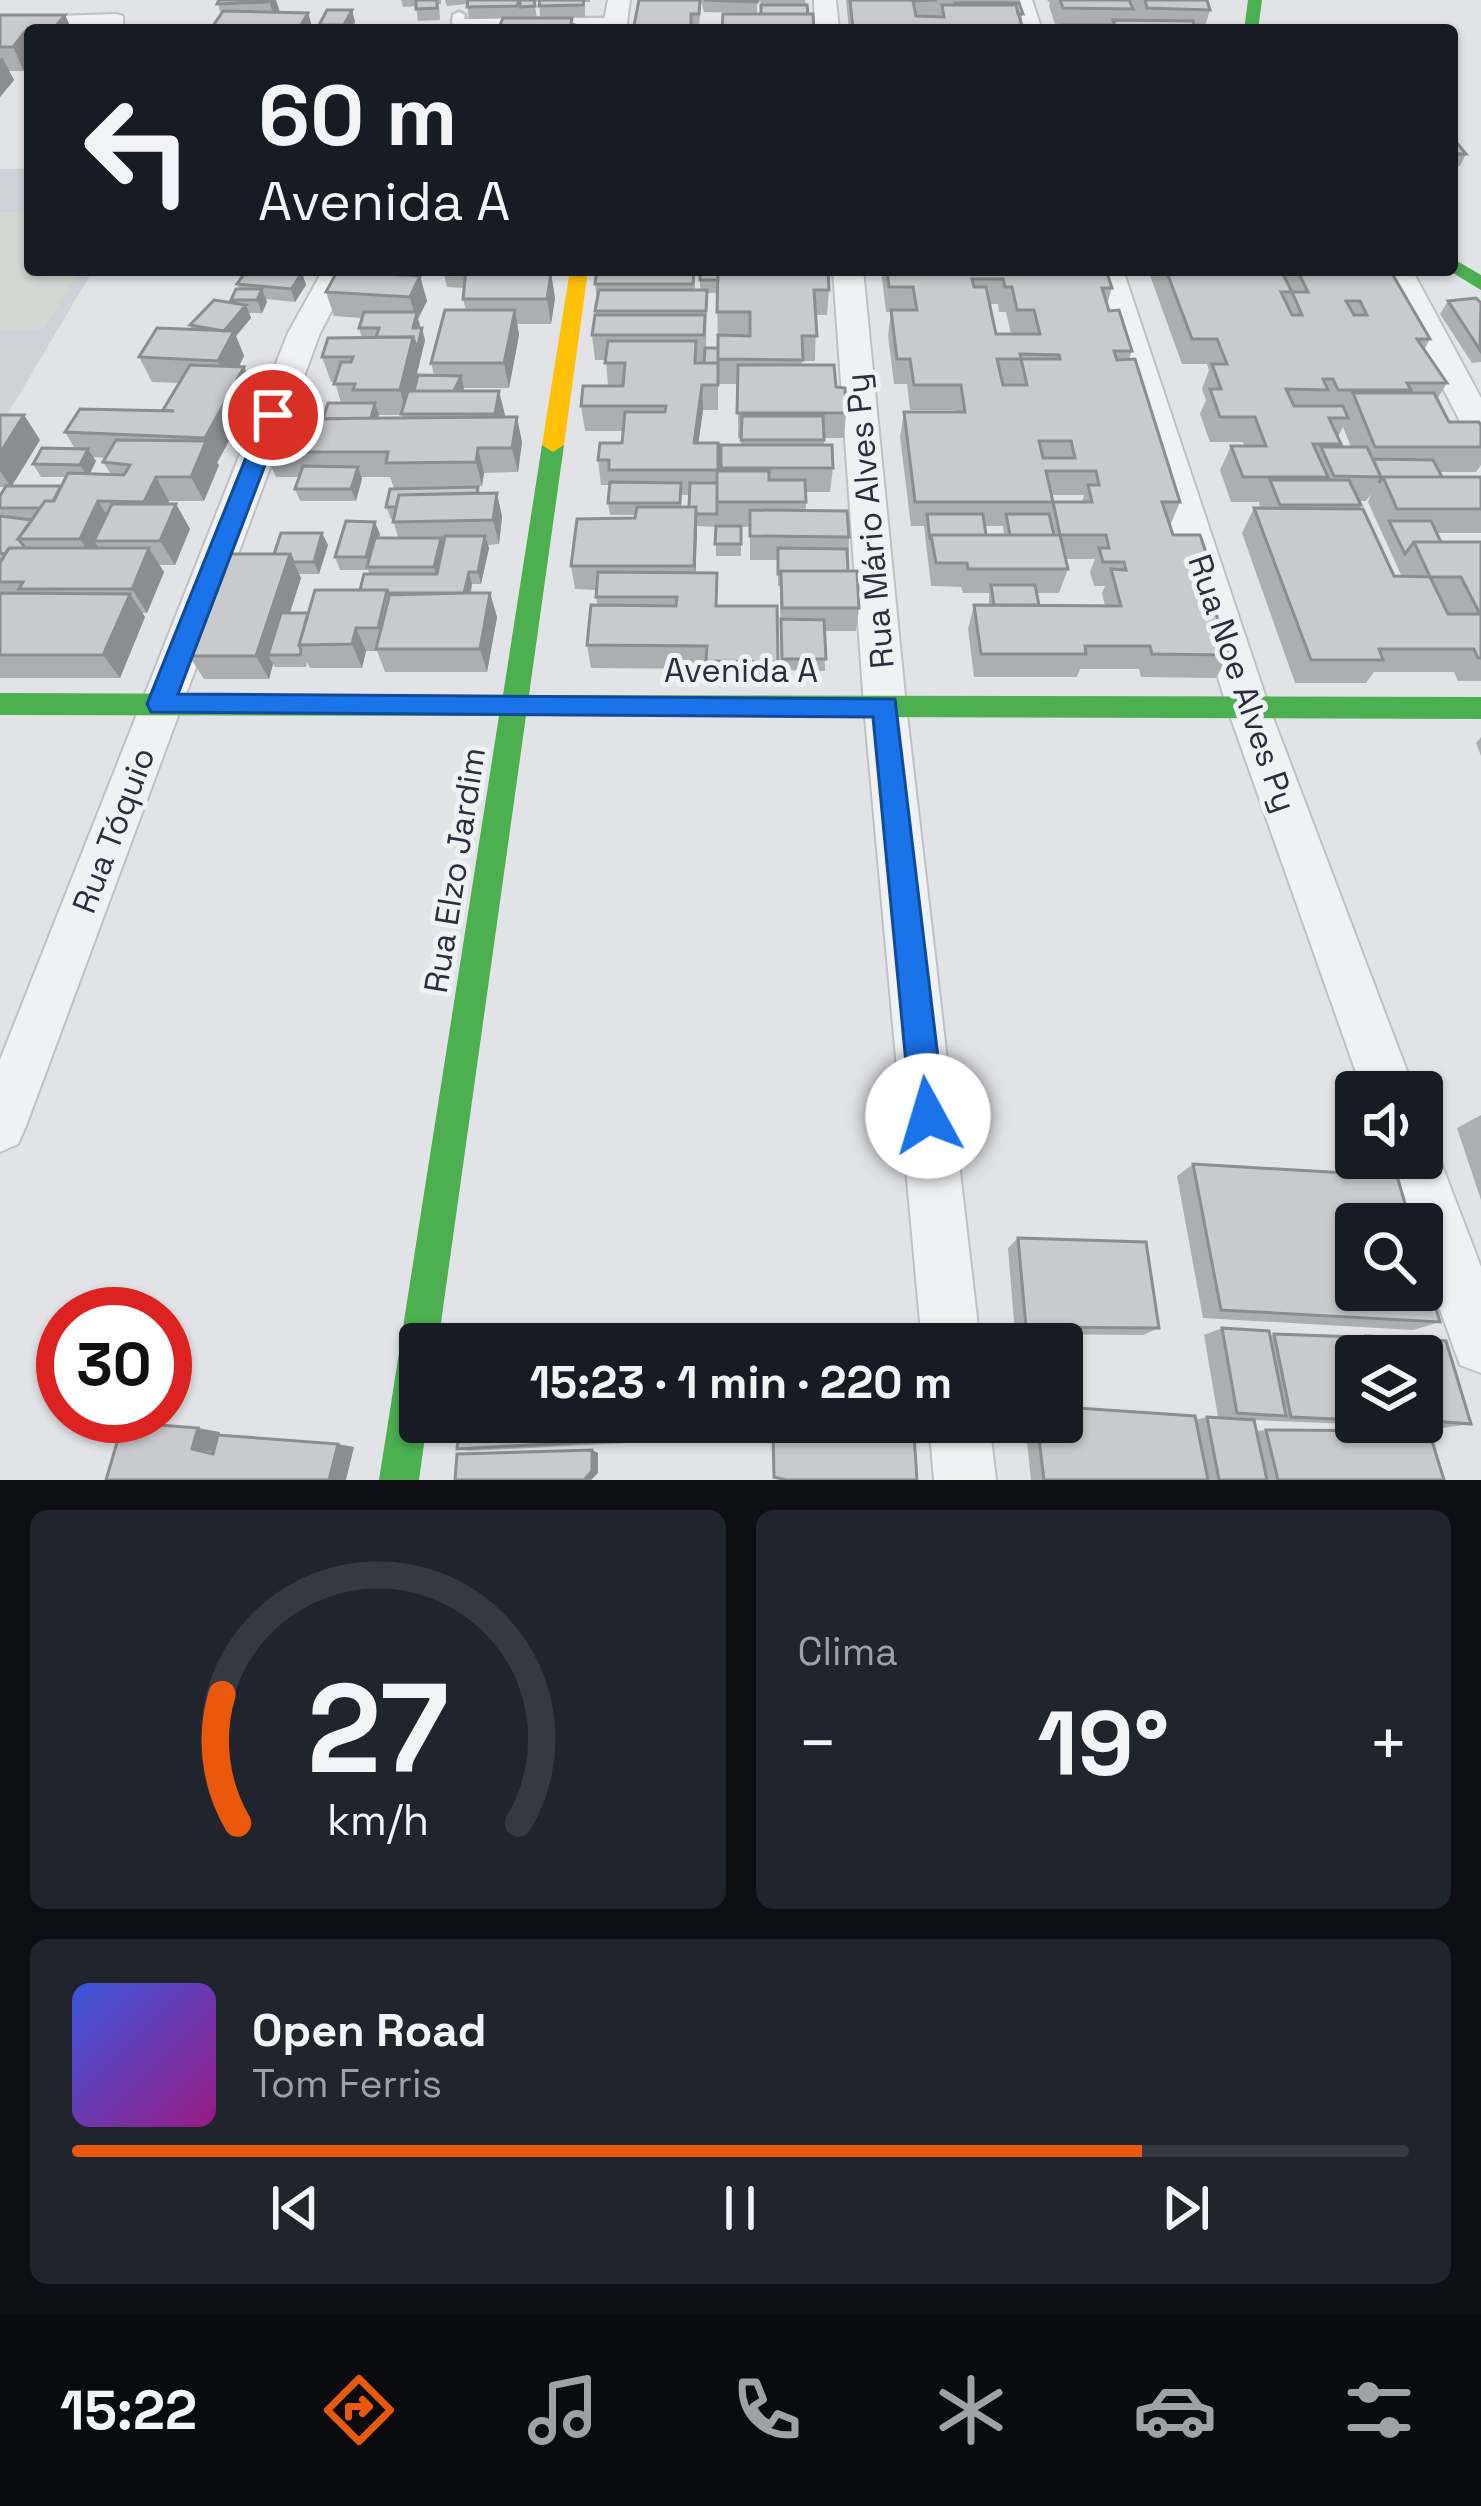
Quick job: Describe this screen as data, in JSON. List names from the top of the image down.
{
  "streets": {
    "street": [
      "Rua Mário Alves Py",
      "Avenida A",
      "Rua Noe Alves Py",
      "Rua Tóquio",
      "Rua Elzo Jardim"
    ]
  },
  "crossings": [
    ["Rua Mário Alves Py", "Avenida A"],
    ["Avenida A", "Rua Noe Alves Py"],
    ["Avenida A", "Rua Tóquio"],
    ["Avenida A", "Rua Elzo Jardim"]
  ],
  "page": {
    "turn": ["60 m", "Avenida A"],
    "limit": "30",
    "trip": "15:23 · 1 min · 220 m",
    "tile": "Clima",
    "heat": ["−", "19°", "+"],
    "song": ["Open Road", "Tom Ferris"],
    "tabs": "15:22",
    "gauge": ["27", "km/h"]
  }
}
